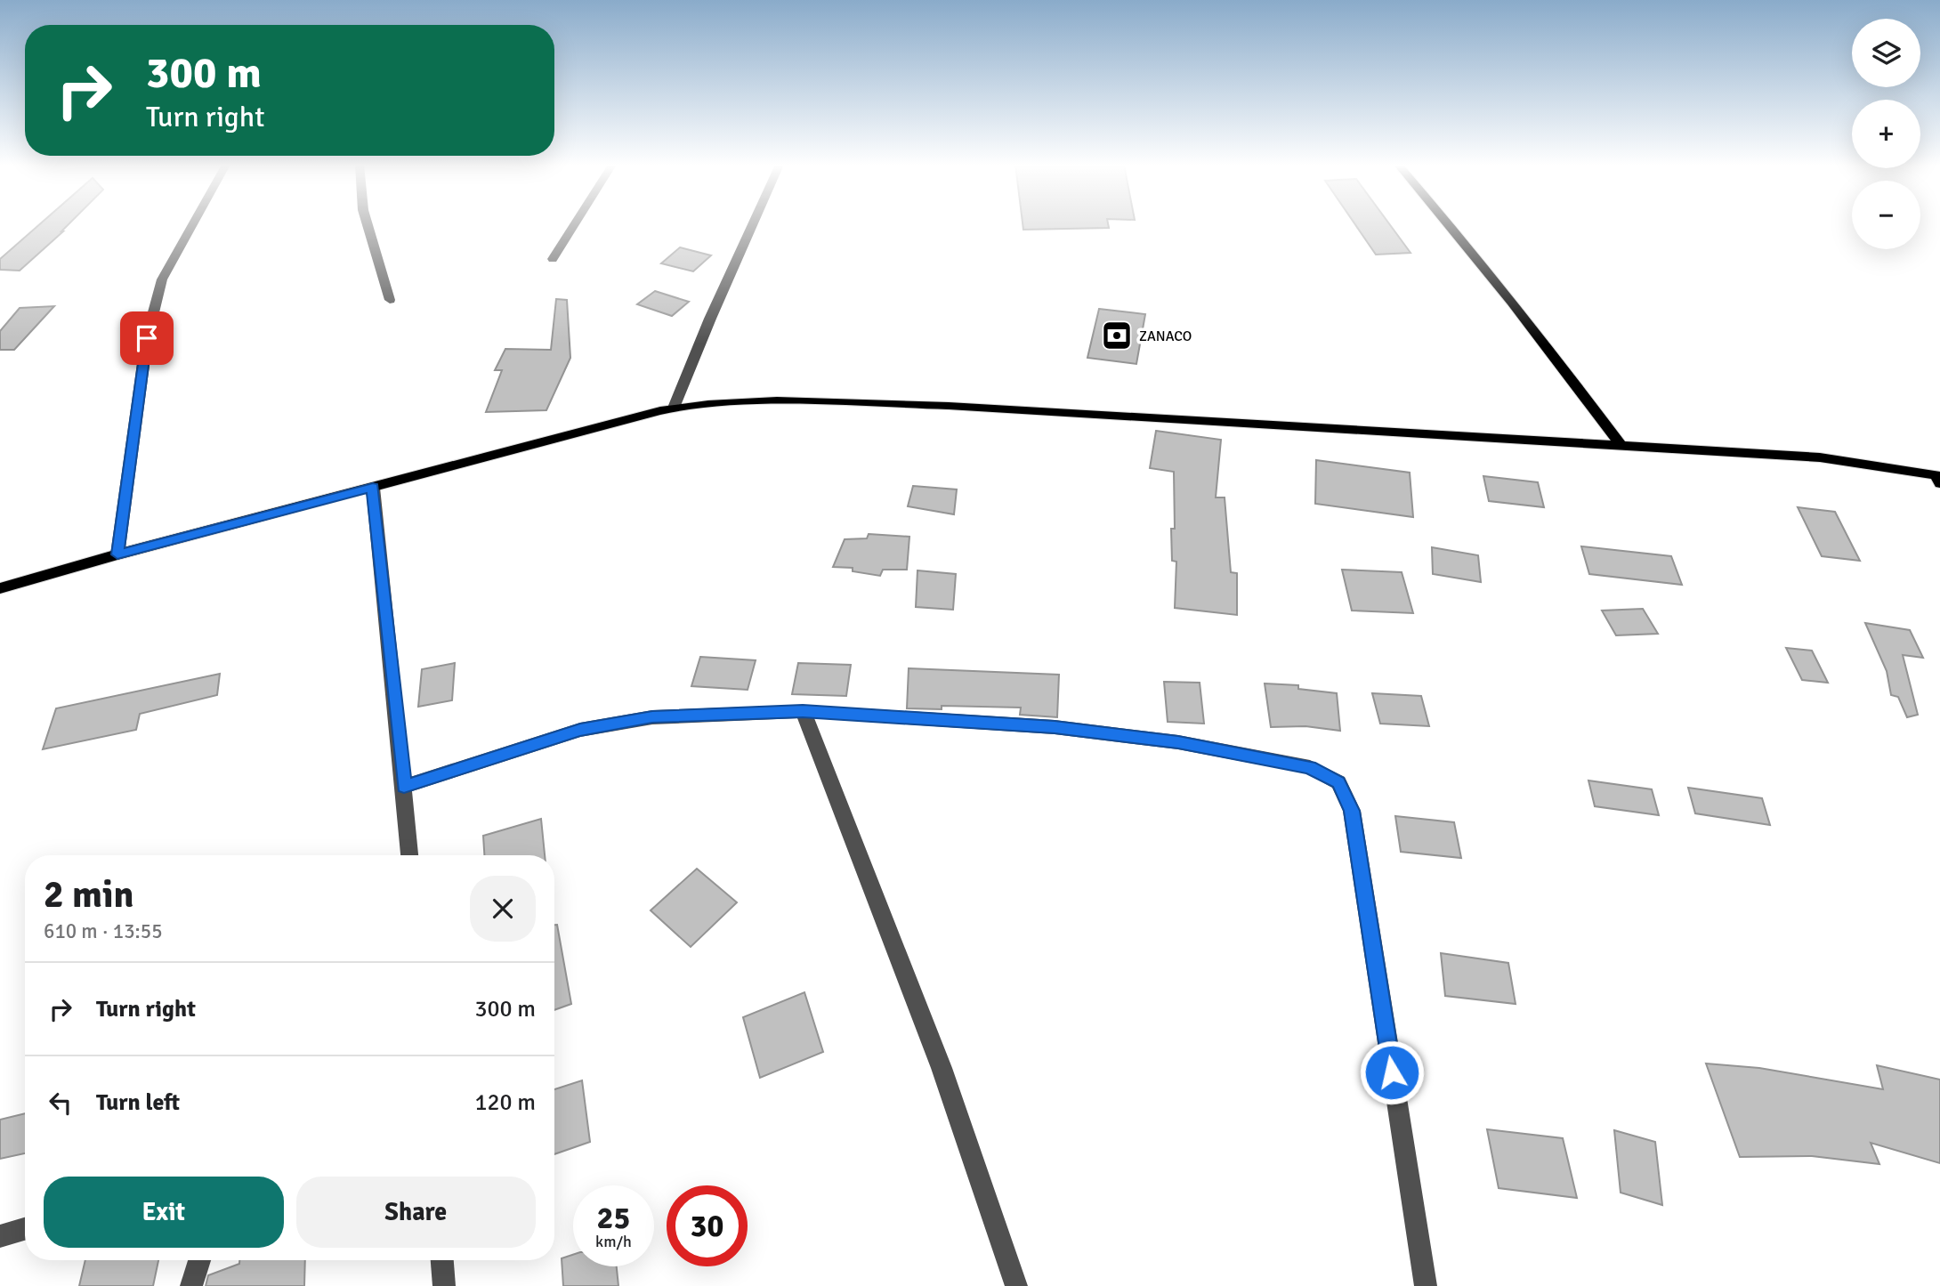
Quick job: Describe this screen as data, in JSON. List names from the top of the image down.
{
  "places": {
    "bank": ["ZANACO"]
  },
  "page": {
    "map_buttons": ["+", "−"],
    "turn": ["300 m", "Turn right"],
    "heading": ["2 min", "610 m · 13:55"],
    "list": [
      {
        "name": "Turn right",
        "value": "300 m"
      },
      {
        "name": "Turn left",
        "value": "120 m"
      }
    ],
    "buttons": ["Exit", "Share"],
    "speed": "25 km/h",
    "limit": "30"
  }
}
